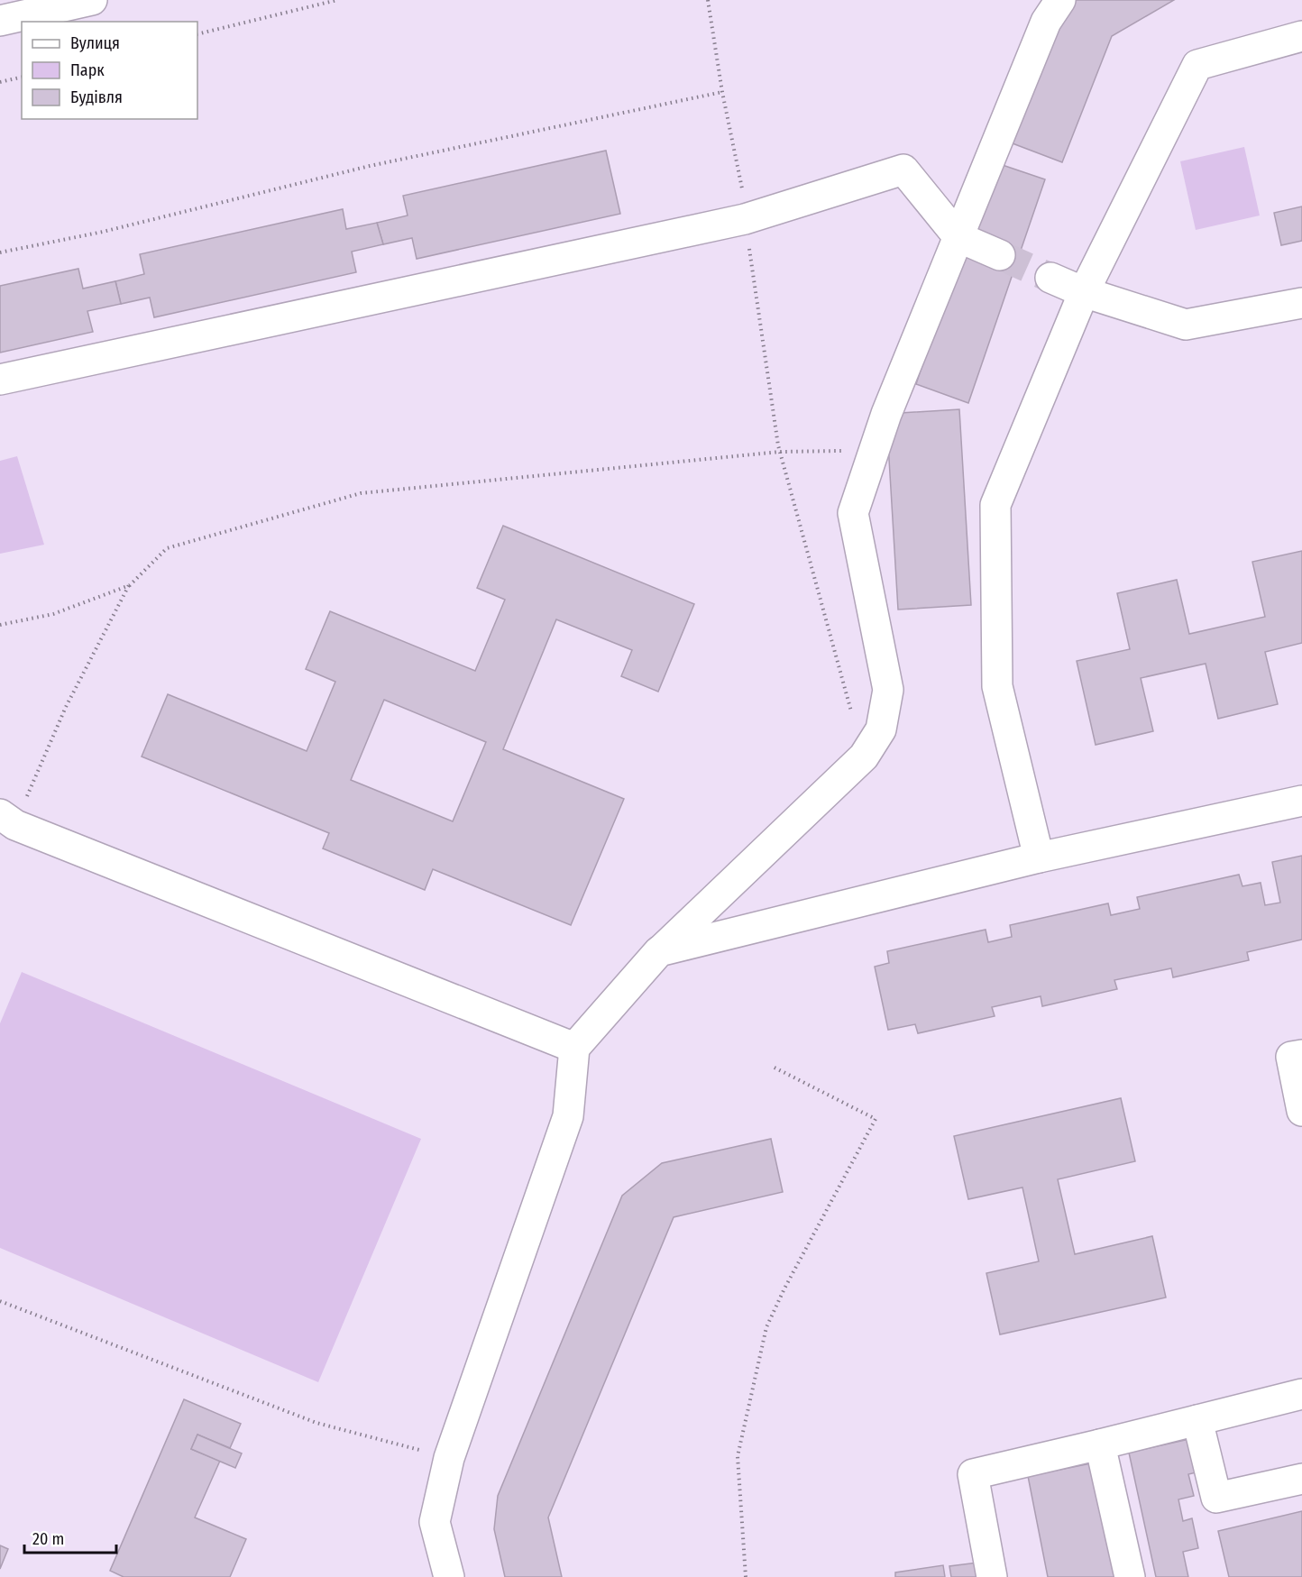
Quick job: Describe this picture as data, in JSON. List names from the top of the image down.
{
  "legend": ["Вулиця", "Парк", "Будівля"],
  "scale_bar": "20 m"
}
